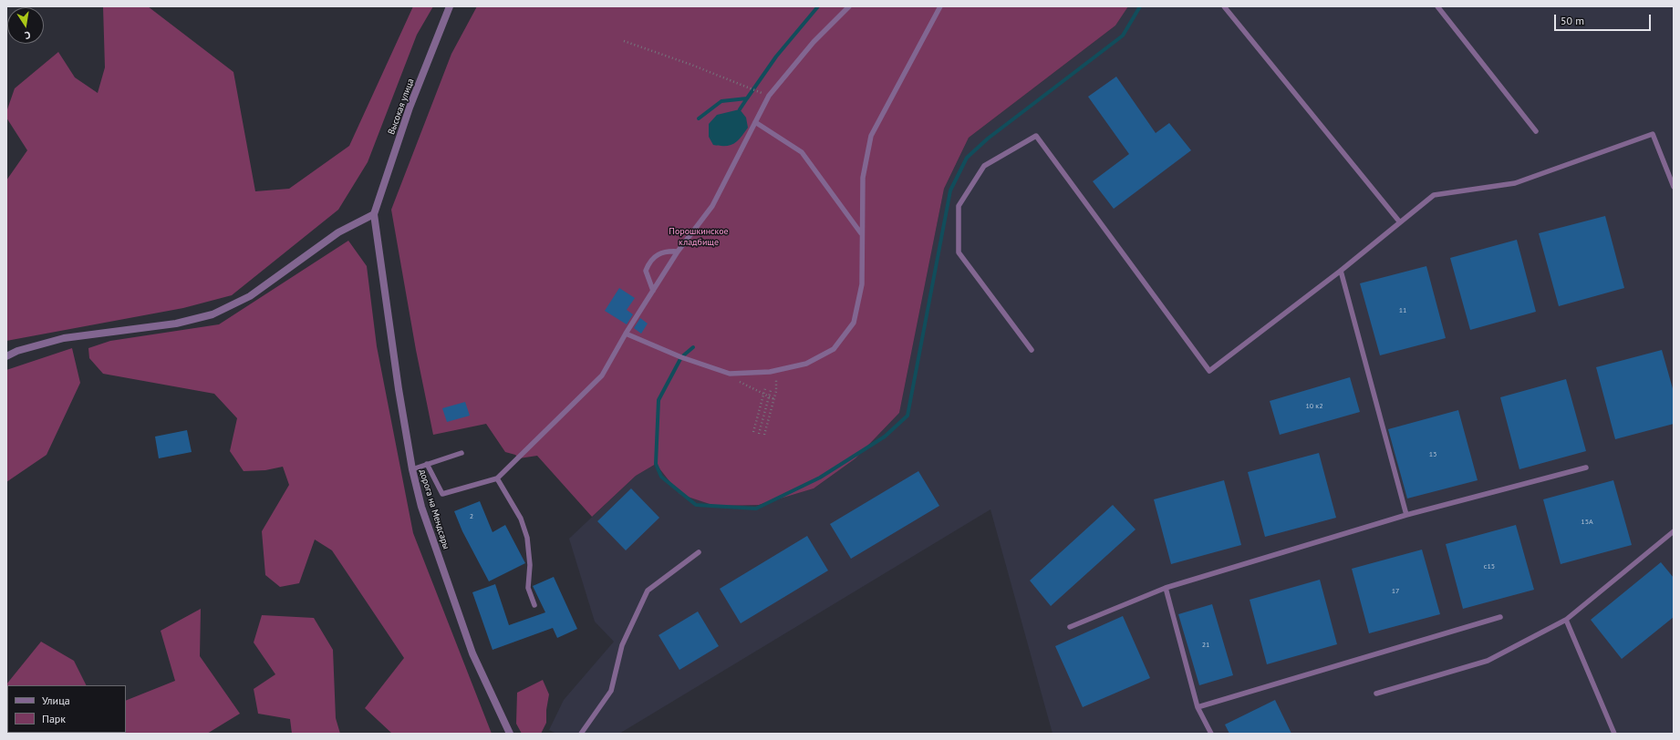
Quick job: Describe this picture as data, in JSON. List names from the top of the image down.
{
  "streets": {
    "street": ["Высокая улица", "дорога на Мендсары"]
  },
  "crossings": [
    ["Высокая улица", "дорога на Мендсары"]
  ],
  "parks": ["Порошкинское кладбище"],
  "house_numbers": [
    "11",
    "10 к2",
    "13",
    "2",
    "15А",
    "с15",
    "17",
    "21"
  ],
  "legend": ["Улица", "Парк"],
  "scale_bar": "50 m",
  "north": "bottom"
}
